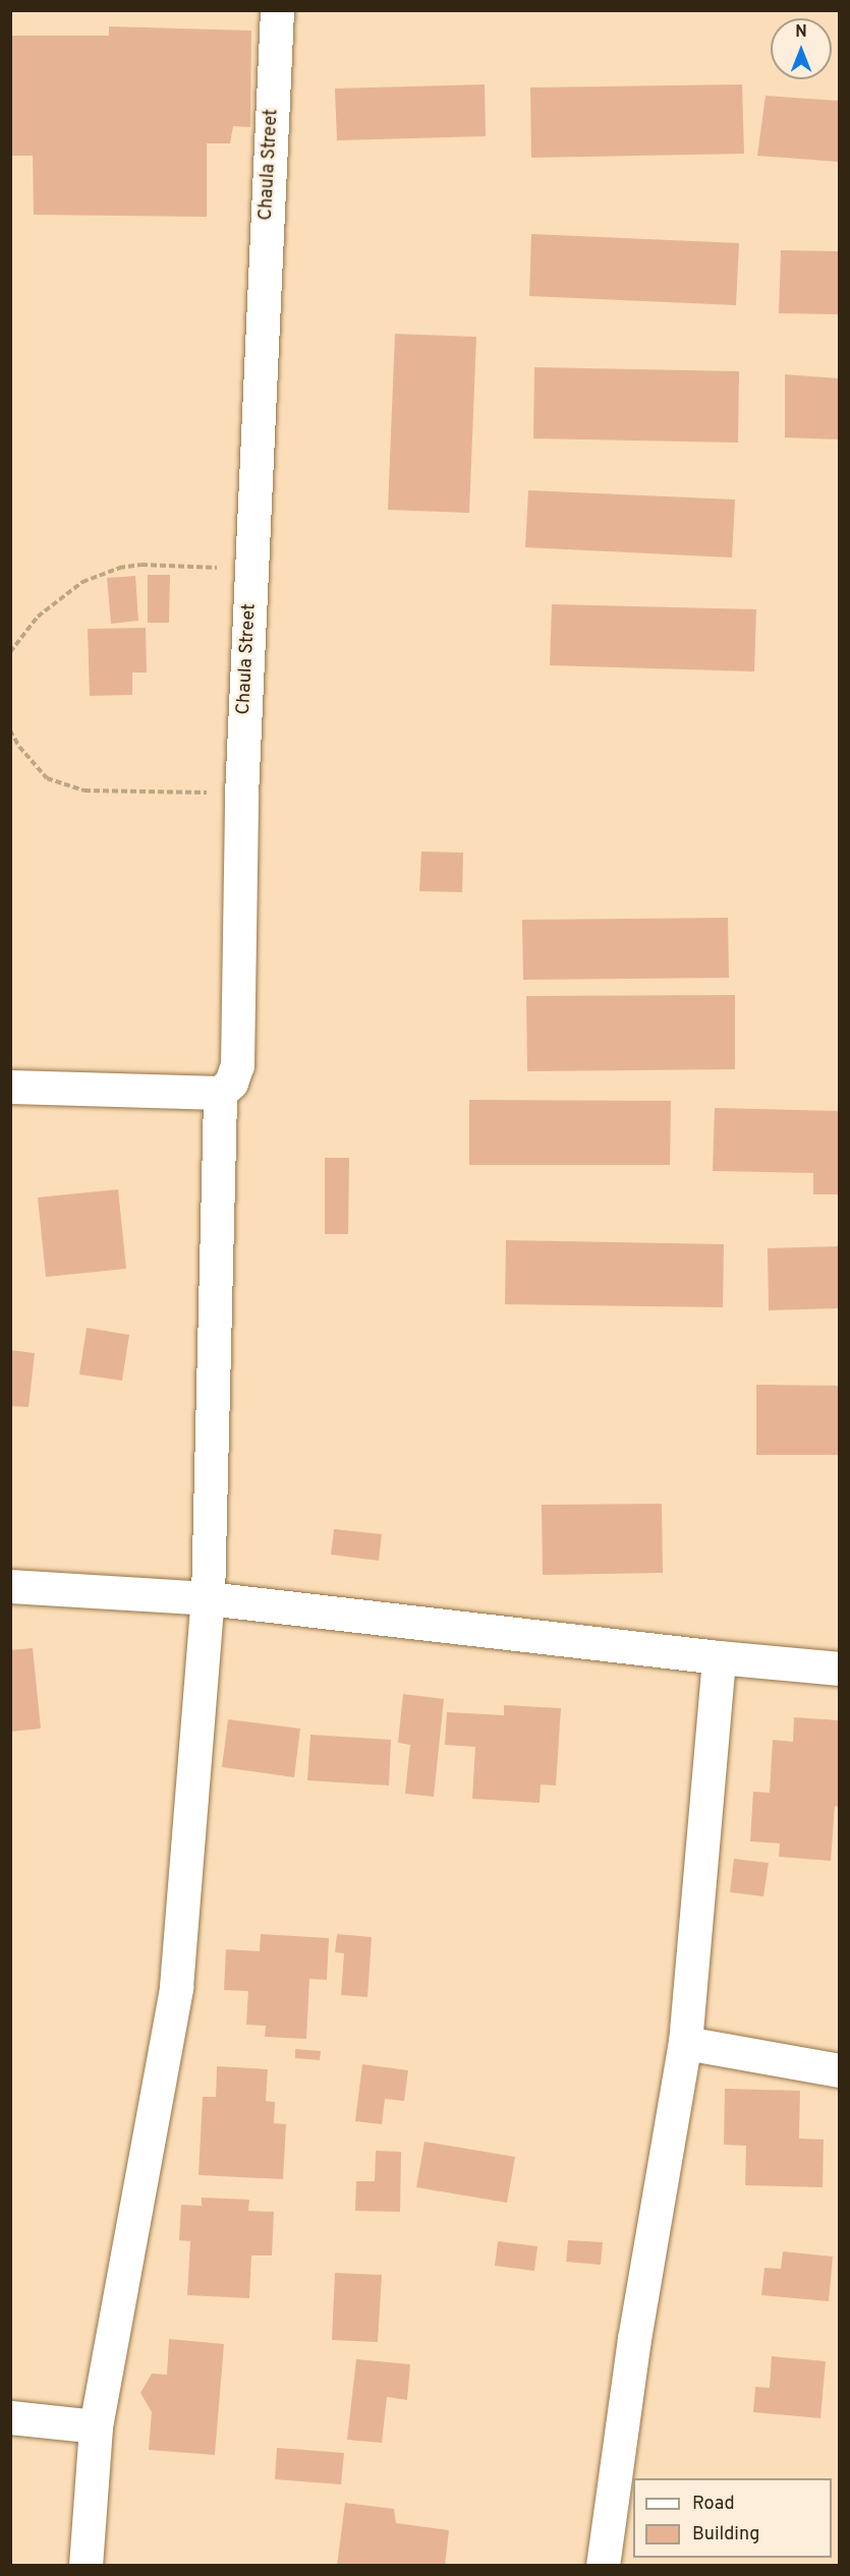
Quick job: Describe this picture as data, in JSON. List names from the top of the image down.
{
  "streets": {
    "street": ["Chaula Street"]
  },
  "legend": ["Road", "Building"],
  "north": "top"
}
